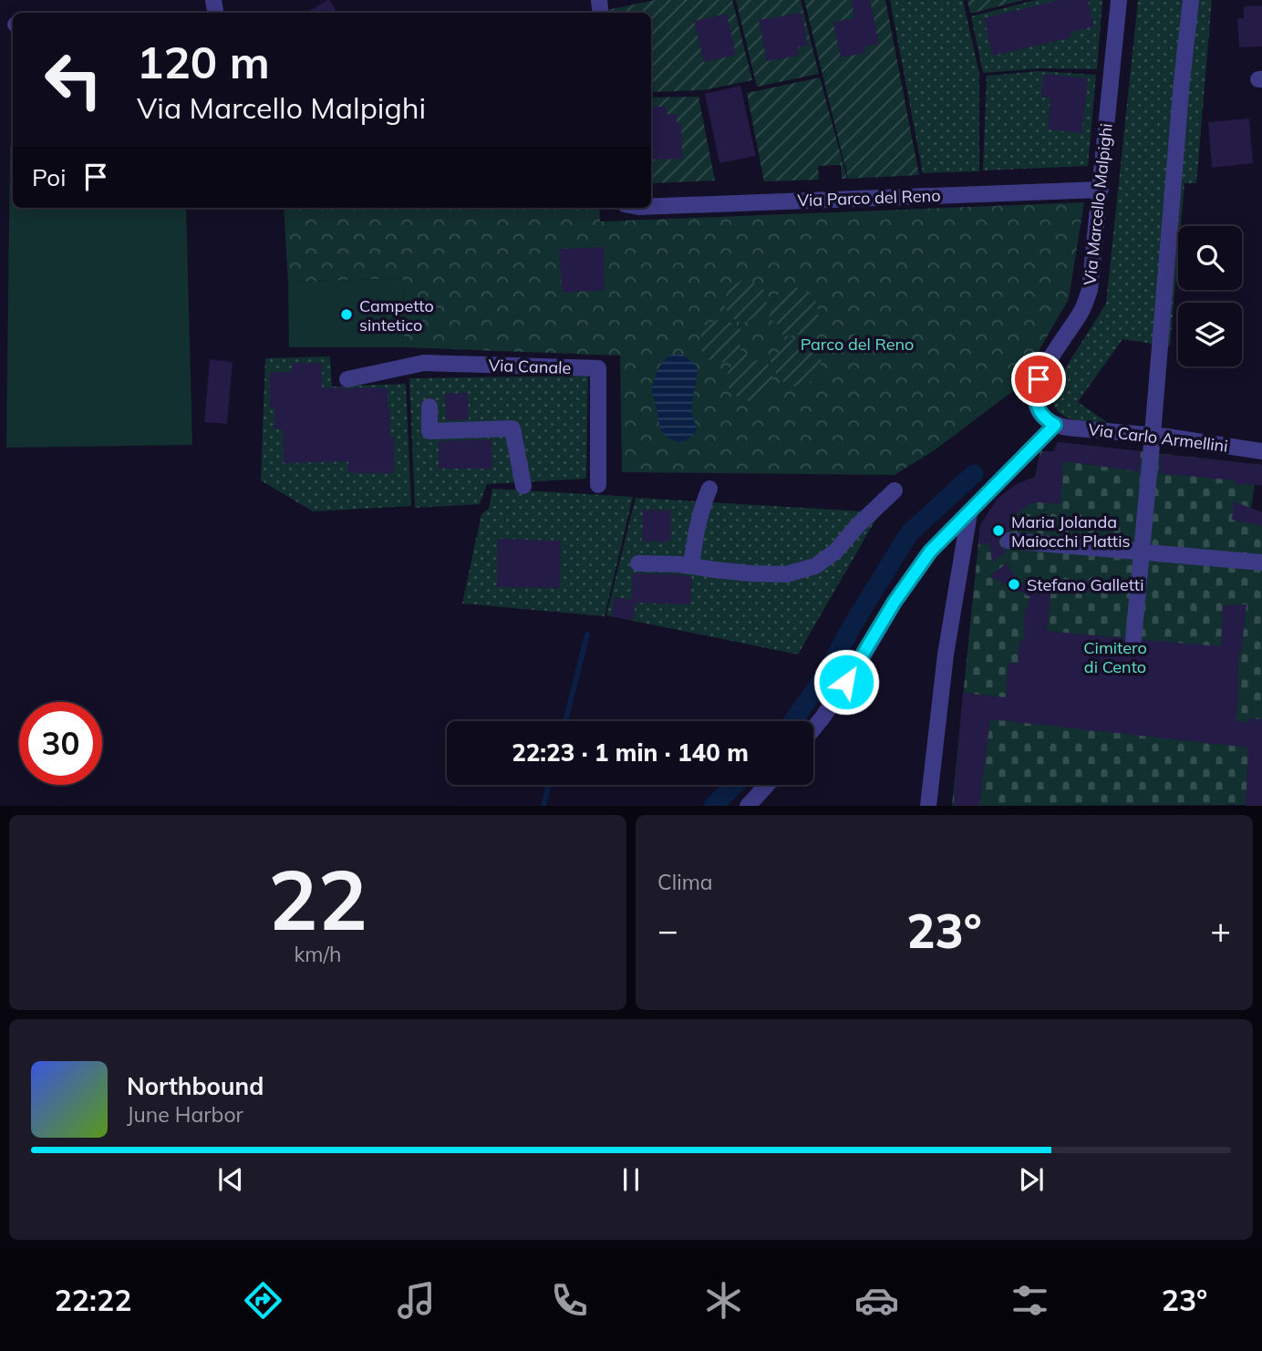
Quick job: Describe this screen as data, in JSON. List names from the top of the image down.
{
  "streets": {
    "street": [
      "Via Parco del Reno",
      "Via Marcello Malpighi",
      "Via Canale",
      "Via Carlo Armellini"
    ]
  },
  "crossings": [
    ["Via Parco del Reno", "Via Marcello Malpighi"],
    ["Via Marcello Malpighi", "Via Carlo Armellini"]
  ],
  "parks": ["Parco del Reno", "Cimitero di Cento"],
  "places": ["Campetto sintetico", "Maria Jolanda Maiocchi Plattis", "Stefano Galletti"],
  "page": {
    "turn": ["120 m", "Via Marcello Malpighi"],
    "then": "Poi",
    "limit": "30",
    "trip": "22:23 · 1 min · 140 m",
    "tile": [
      ["22", "km/h"],
      "Clima"
    ],
    "heat": ["−", "23°", "+"],
    "song": ["Northbound", "June Harbor"],
    "tabs": ["22:22", "23°"]
  }
}
